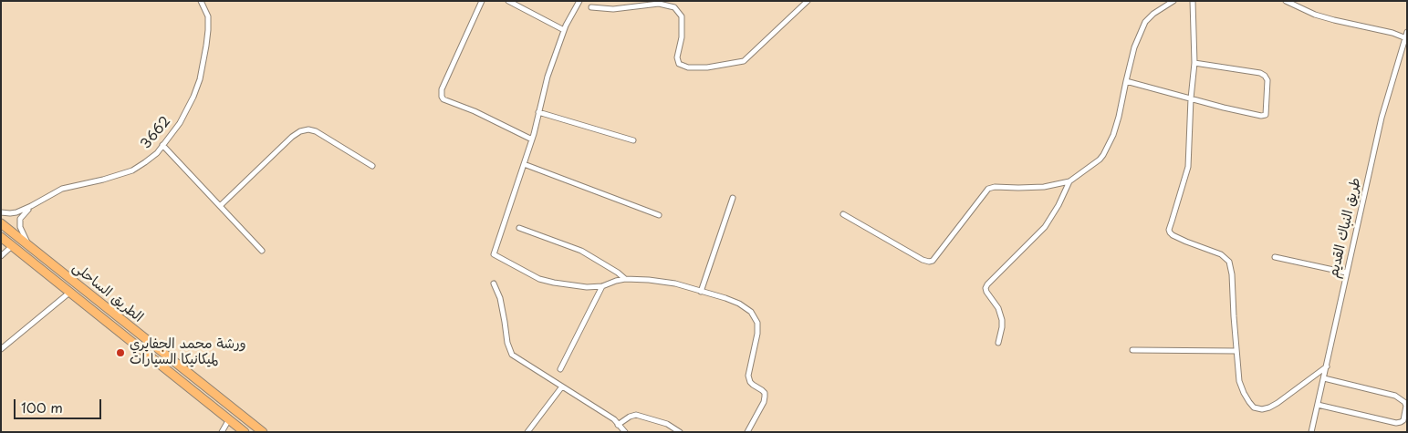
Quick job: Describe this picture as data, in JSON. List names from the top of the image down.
{
  "streets": {
    "highway": ["الطريق الساحلى"],
    "street": ["3662", "طريق النباك القديم"]
  },
  "places": ["ورشة محمد الجفايري لميكانيكا السيارات"],
  "scale_bar": "100 m"
}
